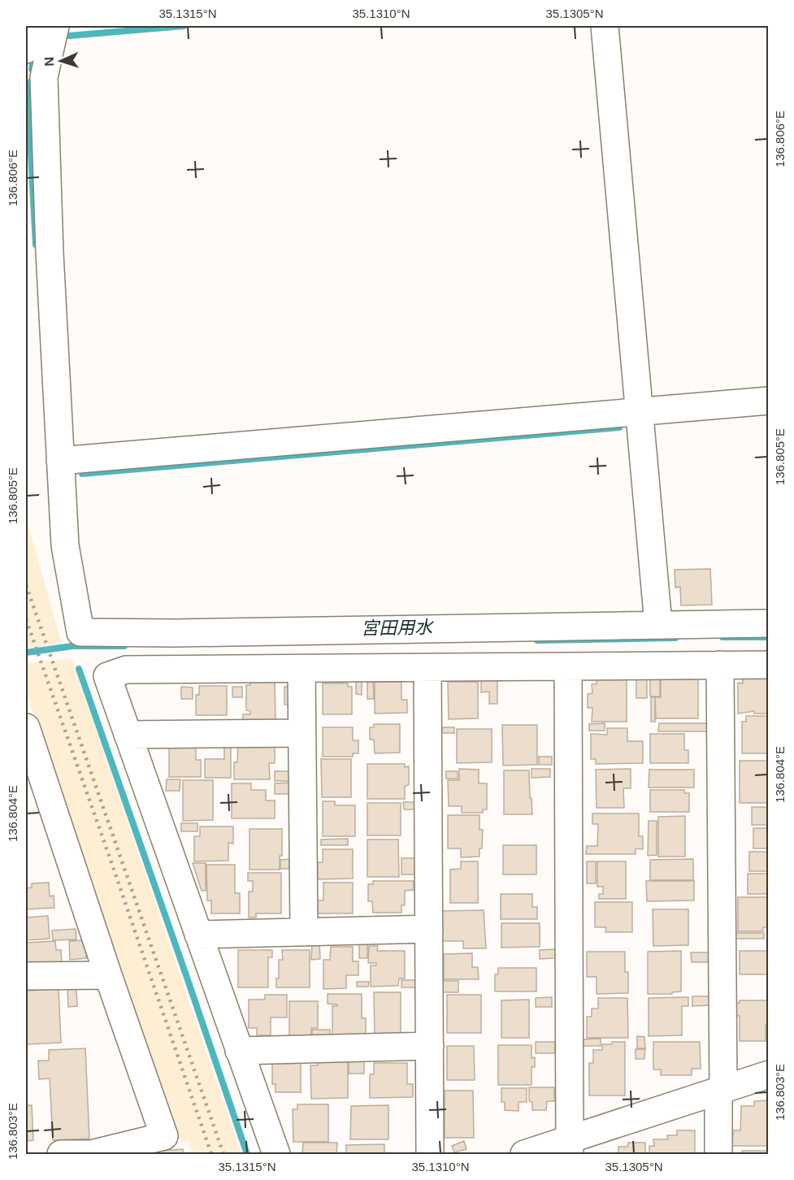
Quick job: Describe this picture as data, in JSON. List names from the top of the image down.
{
  "water": ["宮田用水"],
  "north": "left",
  "coordinates": [
    "35.1315°N",
    "35.1310°N",
    "35.1305°N",
    "136.806°E",
    "136.805°E",
    "136.804°E",
    "136.803°E"
  ]
}
